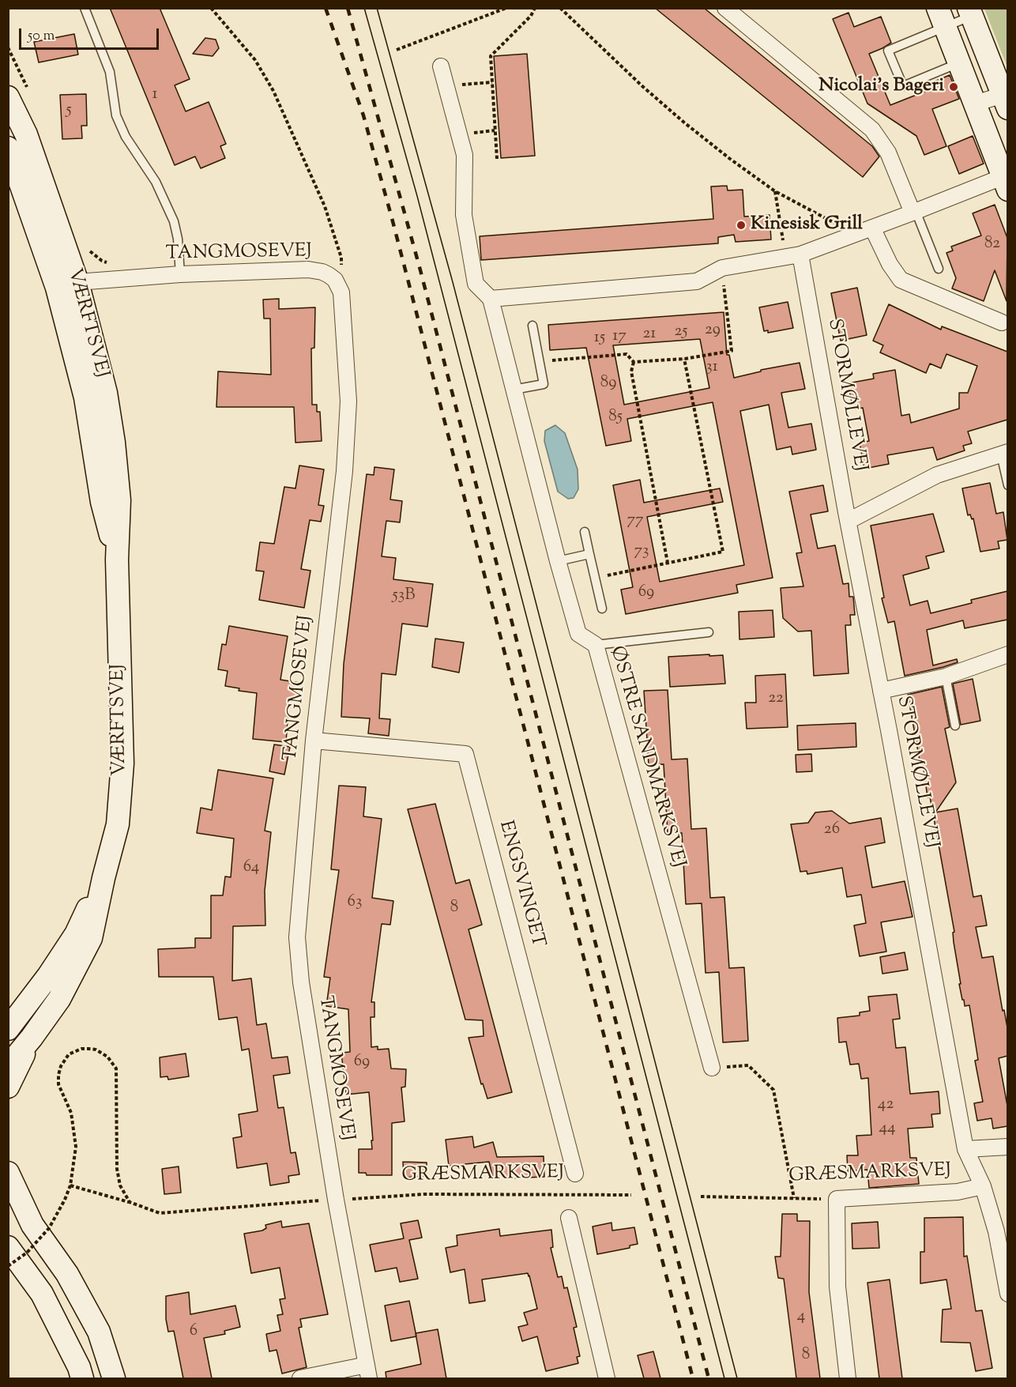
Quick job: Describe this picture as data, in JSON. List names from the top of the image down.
{
  "streets": {
    "street": [
      "TANGMOSEVEJ",
      "VÆRFTSVEJ",
      "STORMØLLEVEJ",
      "ØSTRE SANDMARKSVEJ",
      "ENGSVINGET",
      "GRÆSMARKSVEJ"
    ]
  },
  "crossings": [
    ["TANGMOSEVEJ", "VÆRFTSVEJ"],
    ["TANGMOSEVEJ", "ENGSVINGET"],
    ["TANGMOSEVEJ", "GRÆSMARKSVEJ"],
    ["STORMØLLEVEJ", "GRÆSMARKSVEJ"]
  ],
  "places": ["Nicolai's Bageri", "Kinesisk Grill"],
  "house_numbers": [
    "1",
    "5",
    "82",
    "29",
    "25",
    "21",
    "17",
    "15",
    "31",
    "89",
    "85",
    "77",
    "73",
    "69",
    "53B",
    "22",
    "26",
    "64",
    "63",
    "8",
    "69",
    "42",
    "44",
    "4",
    "6",
    "8"
  ],
  "scale_bar": "50 m"
}
